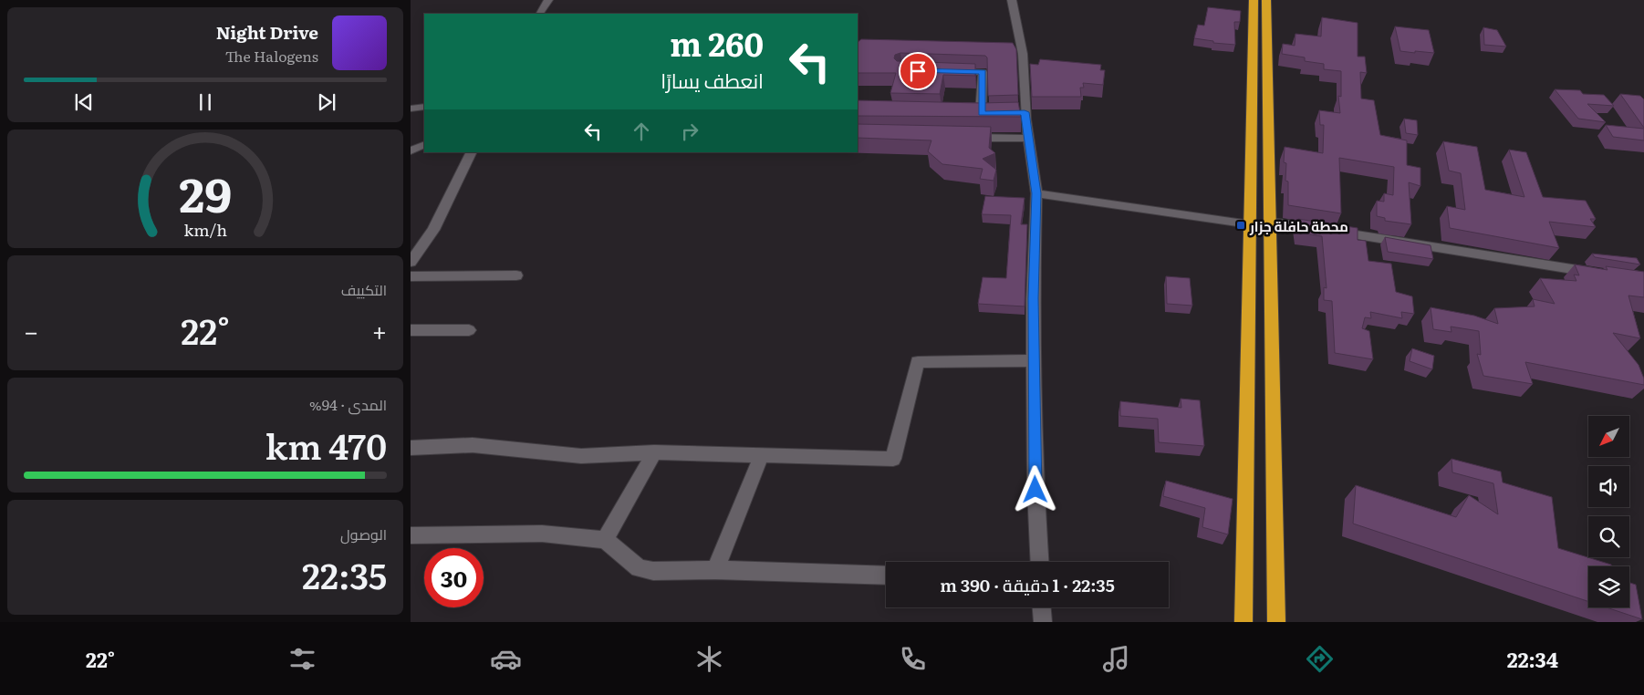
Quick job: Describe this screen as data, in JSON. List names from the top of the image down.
{
  "places": {
    "transit": ["محطة حافلة جزار"]
  },
  "north": "bottom left",
  "page": {
    "turn": ["260 m", "انعطف يسارًا"],
    "song": ["Night Drive", "The Halogens"],
    "tile": [
      "التكييف",
      ["المدى · 94%", "470 km"],
      ["الوصول", "22:35"]
    ],
    "heat": ["−", "22°", "+"],
    "limit": "30",
    "trip": "22:35 · 1 دقيقة · 390 m",
    "tabs": ["22:34", "22°"],
    "gauge": ["29", "km/h"]
  }
}
